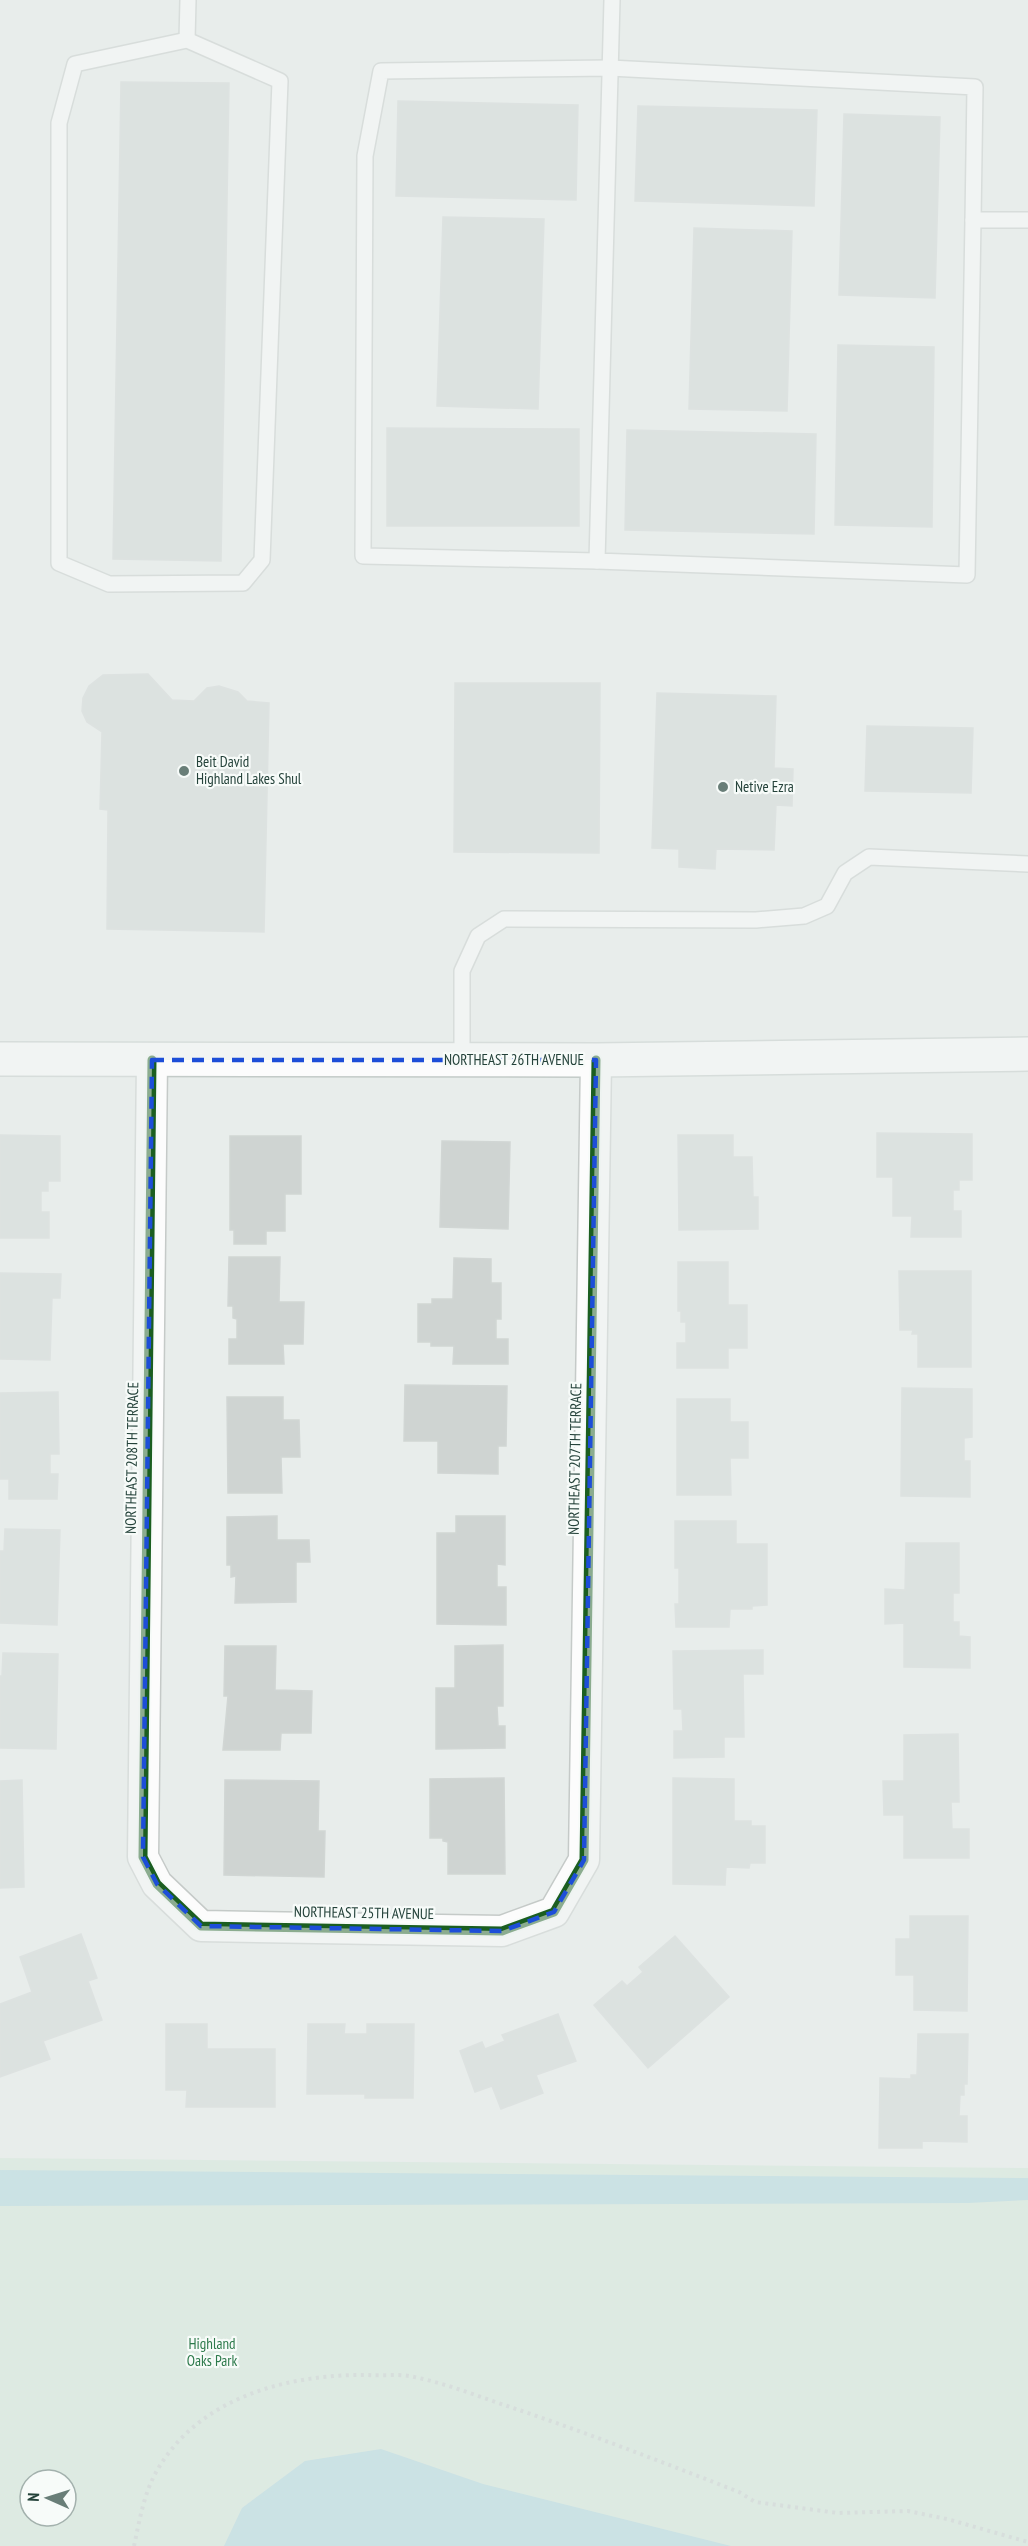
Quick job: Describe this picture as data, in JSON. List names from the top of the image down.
{
  "streets": {
    "street": [
      "NORTHEAST 26TH AVENUE",
      "NORTHEAST 208TH TERRACE",
      "NORTHEAST 207TH TERRACE",
      "NORTHEAST 25TH AVENUE"
    ]
  },
  "crossings": [
    ["NORTHEAST 26TH AVENUE", "NORTHEAST 208TH TERRACE"],
    ["NORTHEAST 26TH AVENUE", "NORTHEAST 207TH TERRACE"],
    ["NORTHEAST 208TH TERRACE", "NORTHEAST 25TH AVENUE"],
    ["NORTHEAST 207TH TERRACE", "NORTHEAST 25TH AVENUE"]
  ],
  "parks": ["Highland Oaks Park"],
  "places": ["Beit David Highland Lakes Shul", "Netive Ezra"],
  "north": "left"
}
